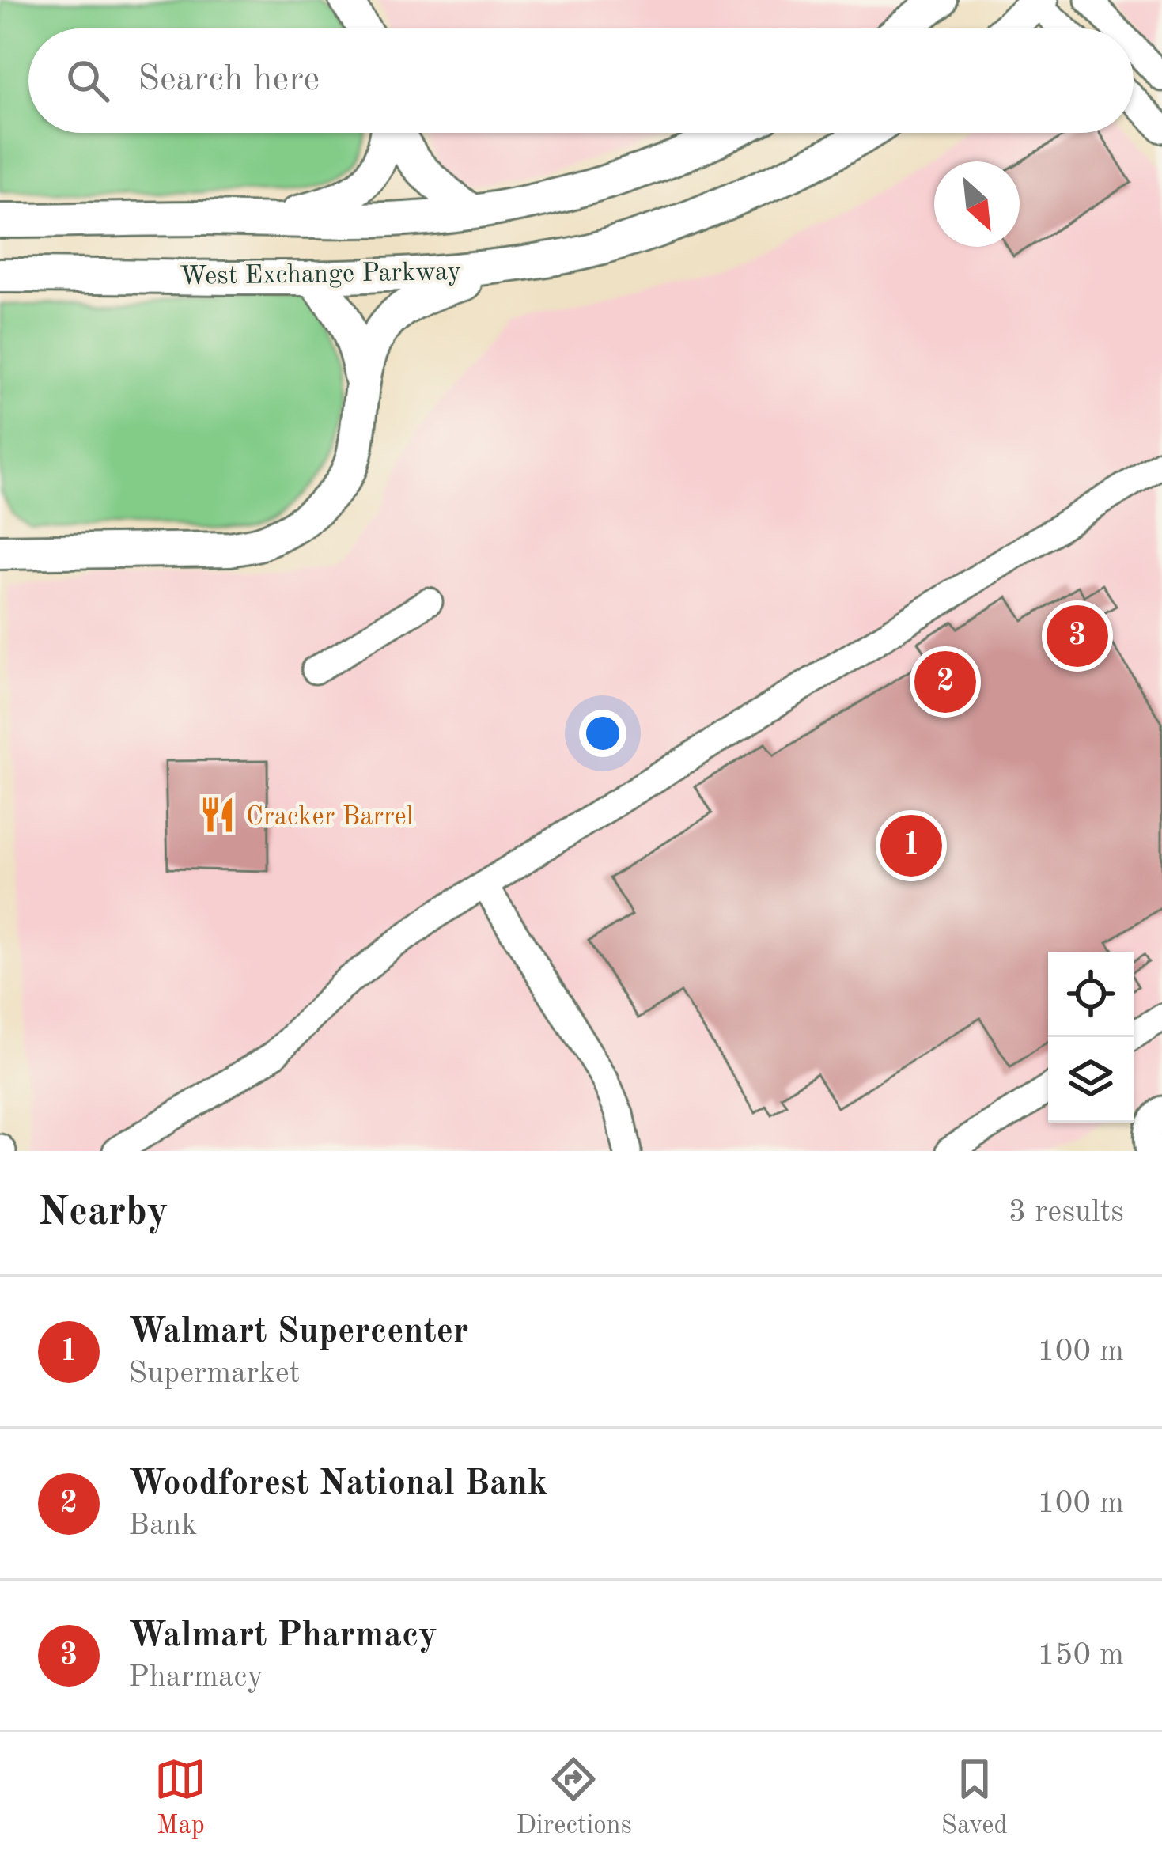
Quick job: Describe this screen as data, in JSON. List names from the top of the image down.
{
  "streets": {
    "main road": ["West Exchange Parkway"]
  },
  "places": {
    "restaurant": ["Cracker Barrel"]
  },
  "north": "bottom right",
  "page": {
    "search": "Search here",
    "pins": ["3", "2", "1"],
    "heading": ["Nearby", "3 results"],
    "list": [
      {
        "mark": "1",
        "name": "Walmart Supercenter",
        "note": "Supermarket",
        "value": "100 m"
      },
      {
        "mark": "2",
        "name": "Woodforest National Bank",
        "note": "Bank",
        "value": "100 m"
      },
      {
        "mark": "3",
        "name": "Walmart Pharmacy",
        "note": "Pharmacy",
        "value": "150 m"
      }
    ],
    "nav": ["Map", "Directions", "Saved"]
  }
}
